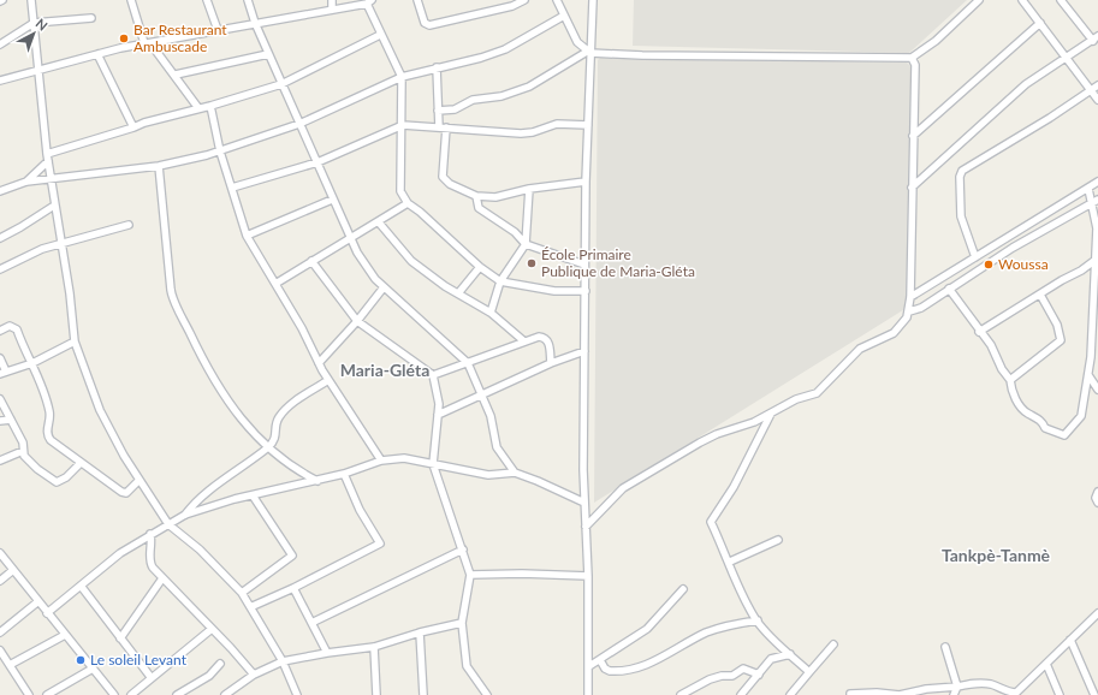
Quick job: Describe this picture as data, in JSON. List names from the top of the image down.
{
  "districts": ["Maria-Gléta", "Tankpè-Tanmè"],
  "places": [
    "Bar Restaurant Ambuscade",
    "École Primaire Publique de Maria-Gléta",
    "Woussa",
    "Le soleil Levant"
  ],
  "north": "top right"
}
